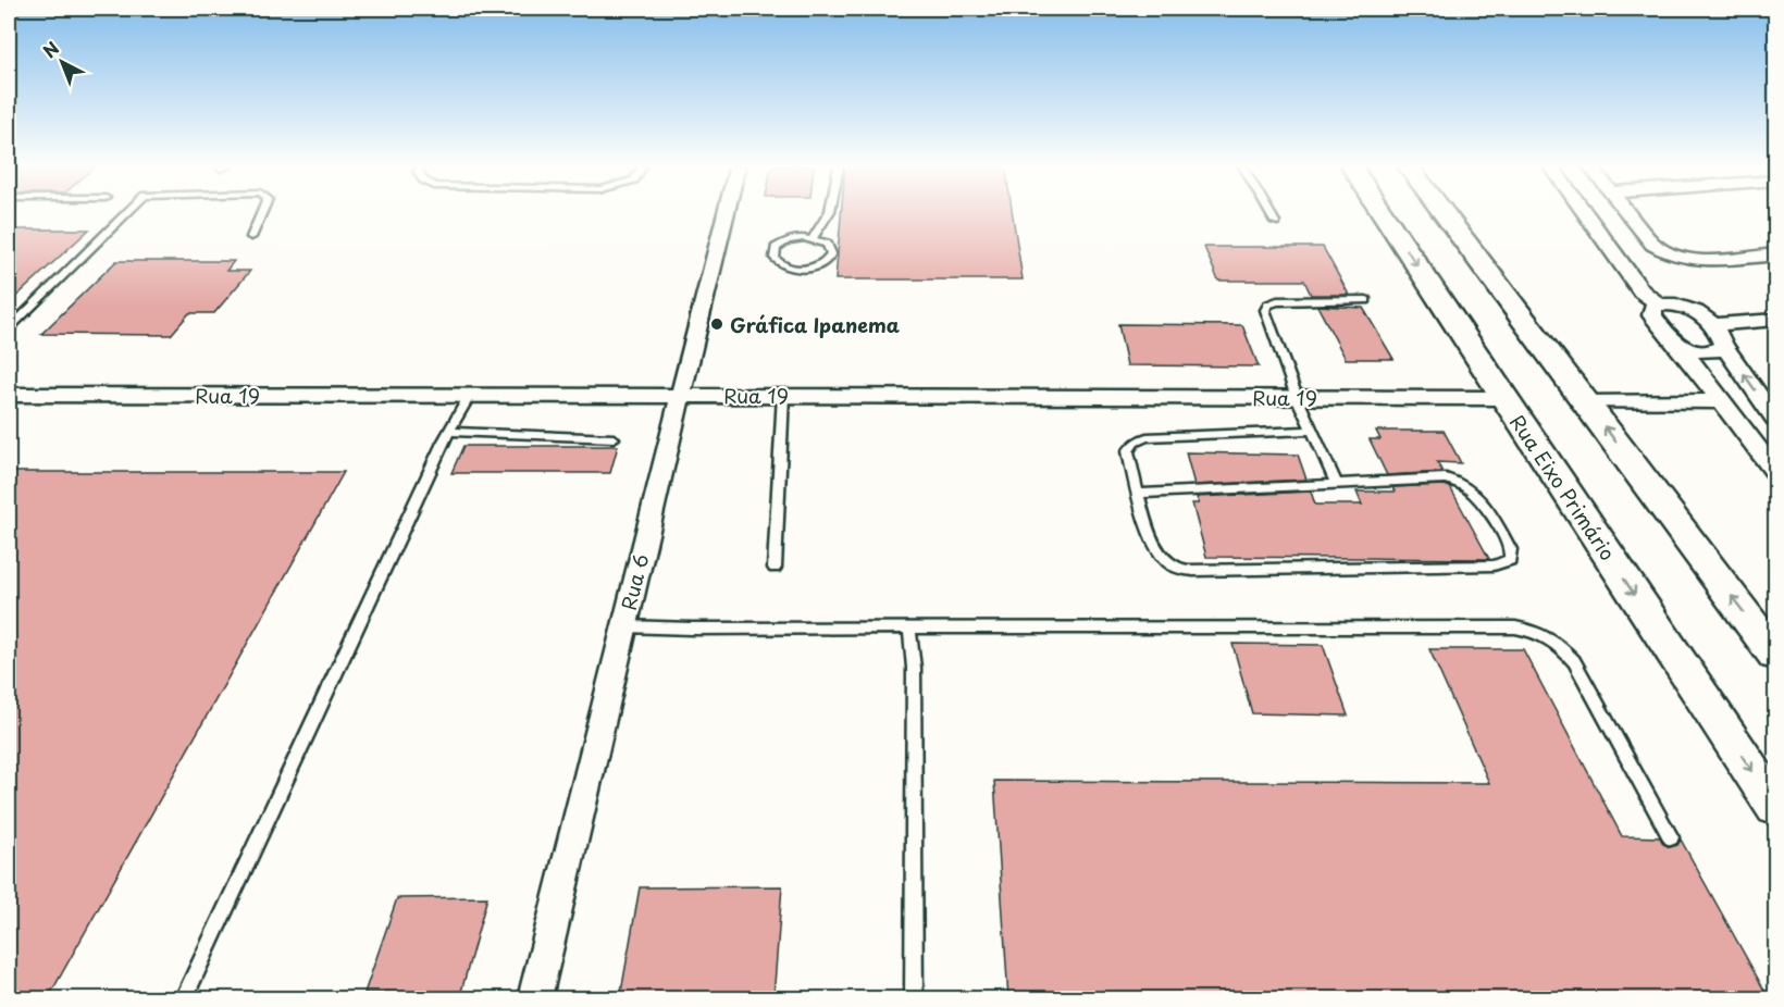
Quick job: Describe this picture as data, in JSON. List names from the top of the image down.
{
  "streets": {
    "street": ["Rua 19", "Rua Eixo Primário", "Rua 6"]
  },
  "crossings": [
    ["Rua 19", "Rua Eixo Primário"],
    ["Rua 19", "Rua 6"]
  ],
  "places": ["Gráfica Ipanema"],
  "north": "top left"
}
